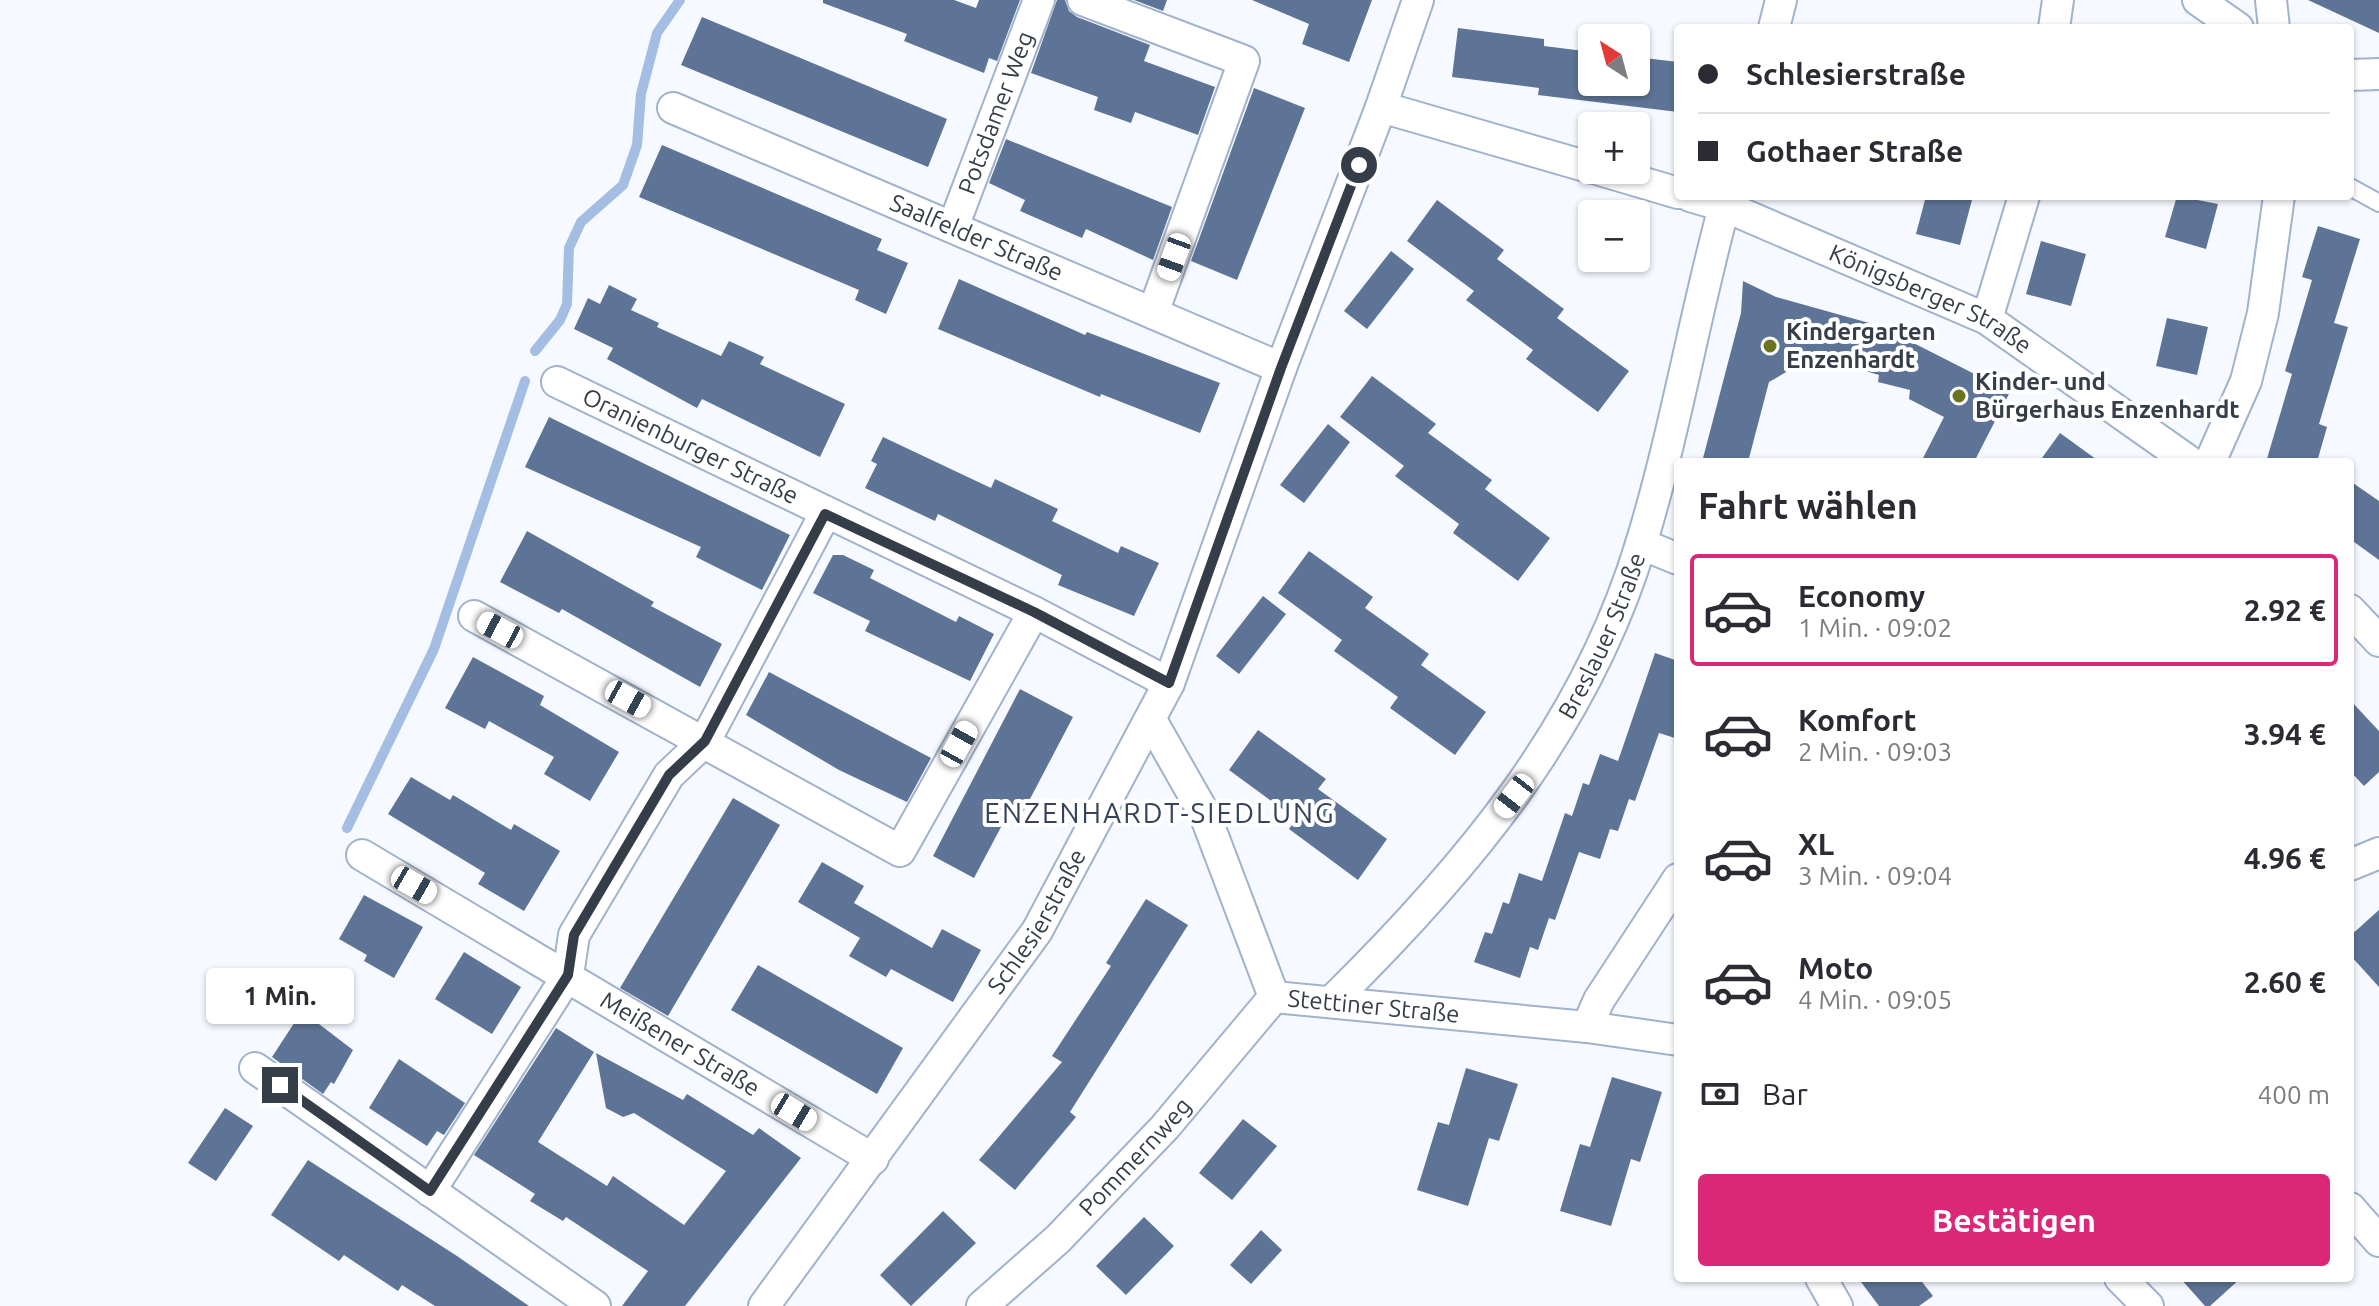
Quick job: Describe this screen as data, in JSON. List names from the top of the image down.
{
  "streets": {
    "street": [
      "Potsdamer Weg",
      "Saalfelder Straße",
      "Königsberger Straße",
      "Oranienburger Straße",
      "Breslauer Straße",
      "Schlesierstraße",
      "Stettiner Straße",
      "Meißener Straße",
      "Pommernweg"
    ]
  },
  "crossings": [
    ["Potsdamer Weg", "Saalfelder Straße"],
    ["Saalfelder Straße", "Schlesierstraße"],
    ["Königsberger Straße", "Breslauer Straße"],
    ["Oranienburger Straße", "Schlesierstraße"],
    ["Breslauer Straße", "Stettiner Straße"],
    ["Schlesierstraße", "Stettiner Straße"],
    ["Schlesierstraße", "Meißener Straße"],
    ["Stettiner Straße", "Pommernweg"]
  ],
  "districts": ["ENZENHARDT-SIEDLUNG"],
  "places": ["Kindergarten Enzenhardt", "Kinder- und Bürgerhaus Enzenhardt"],
  "north": "top left",
  "page": {
    "map_buttons": ["+", "−"],
    "banner": ["Schlesierstraße", "Gothaer Straße"],
    "heading": "Fahrt wählen",
    "list": [
      {
        "name": "Economy",
        "note": "1 Min. · 09:02",
        "value": "2.92 €"
      },
      {
        "name": "Komfort",
        "note": "2 Min. · 09:03",
        "value": "3.94 €"
      },
      {
        "name": "XL",
        "note": "3 Min. · 09:04",
        "value": "4.96 €"
      },
      {
        "name": "Moto",
        "note": "4 Min. · 09:05",
        "value": "2.60 €"
      }
    ],
    "bubble": "1 Min.",
    "pay": ["Bar", "400 m"],
    "buttons": "Bestätigen"
  }
}
